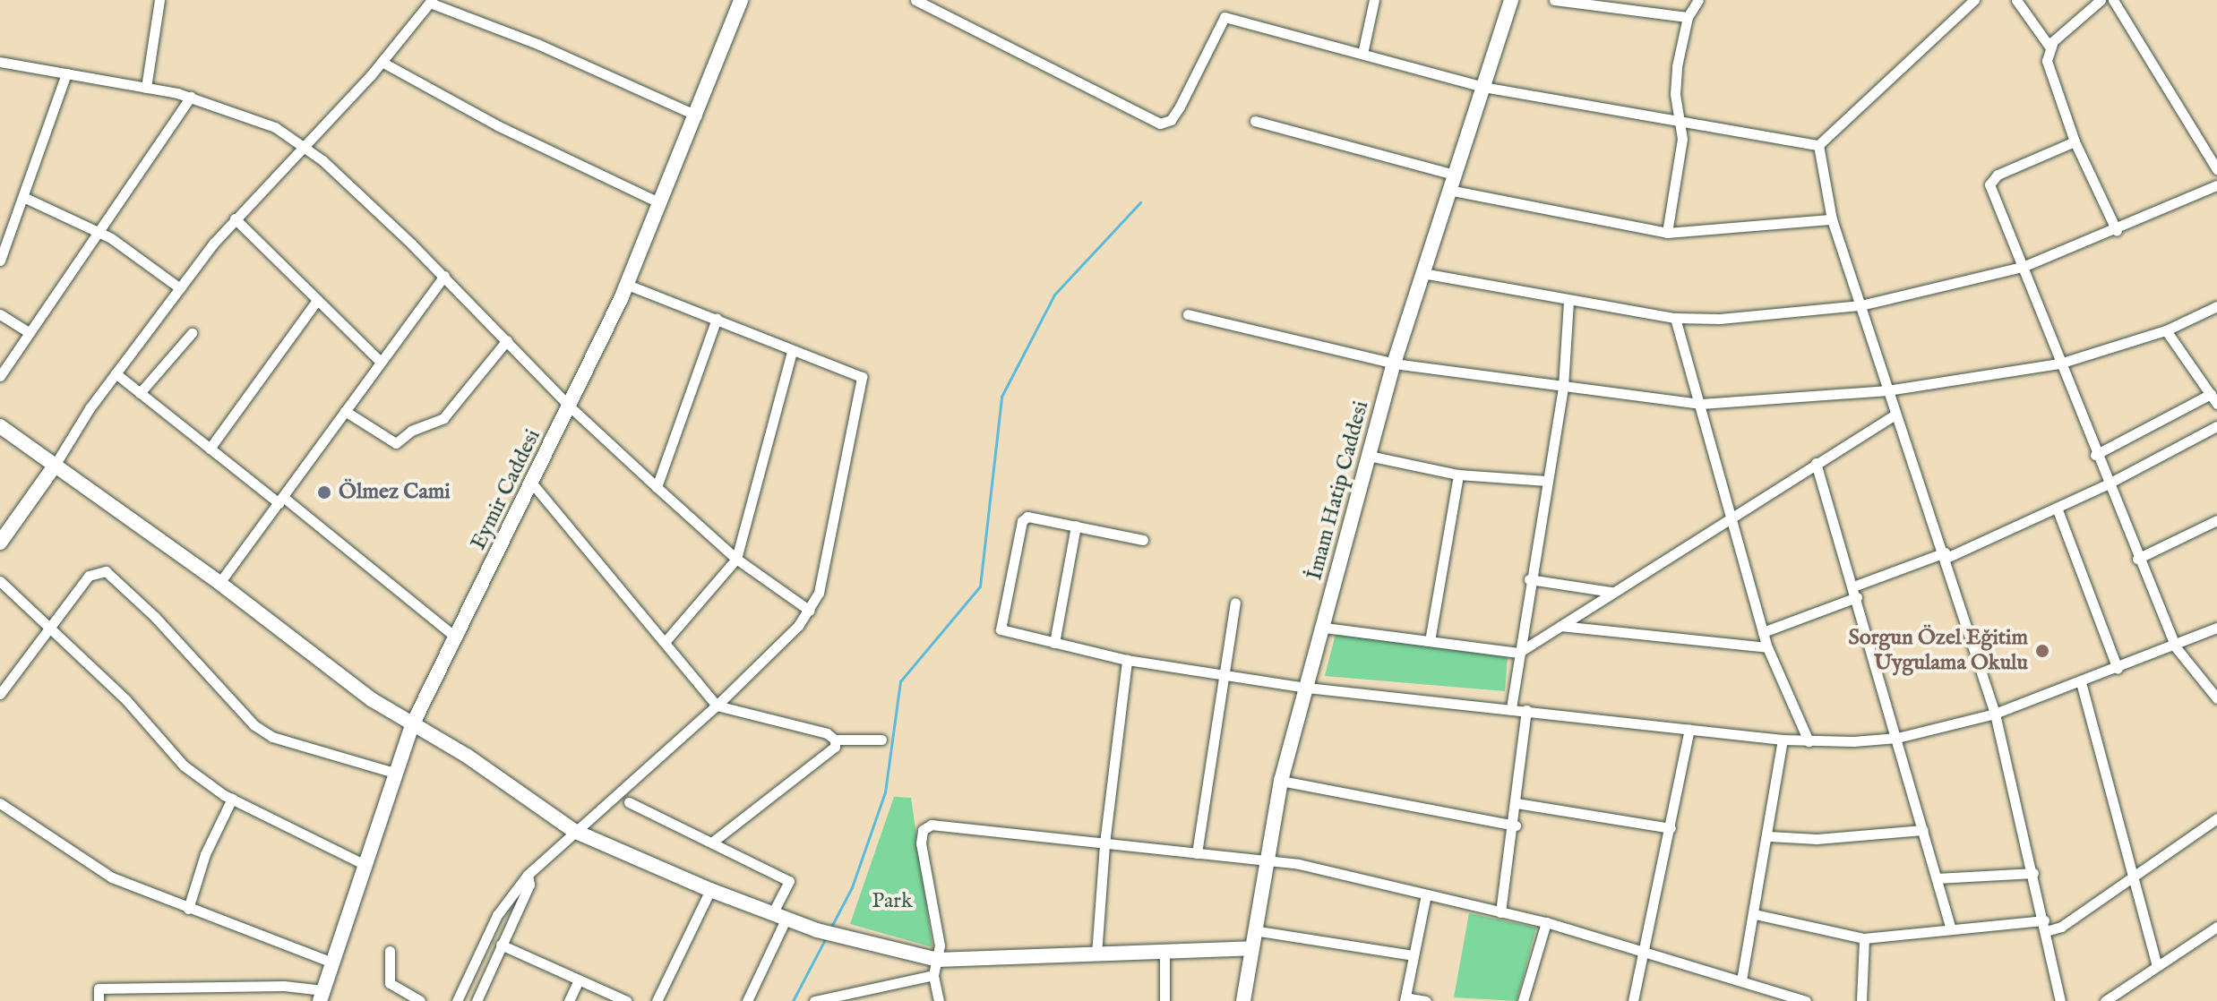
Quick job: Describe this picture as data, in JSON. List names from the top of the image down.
{
  "streets": {
    "street": ["Eymir Caddesi", "İmam Hatip Caddesi"]
  },
  "parks": ["Park"],
  "places": ["Ölmez Cami", "Sorgun Özel Eğitim Uygulama Okulu"]
}
